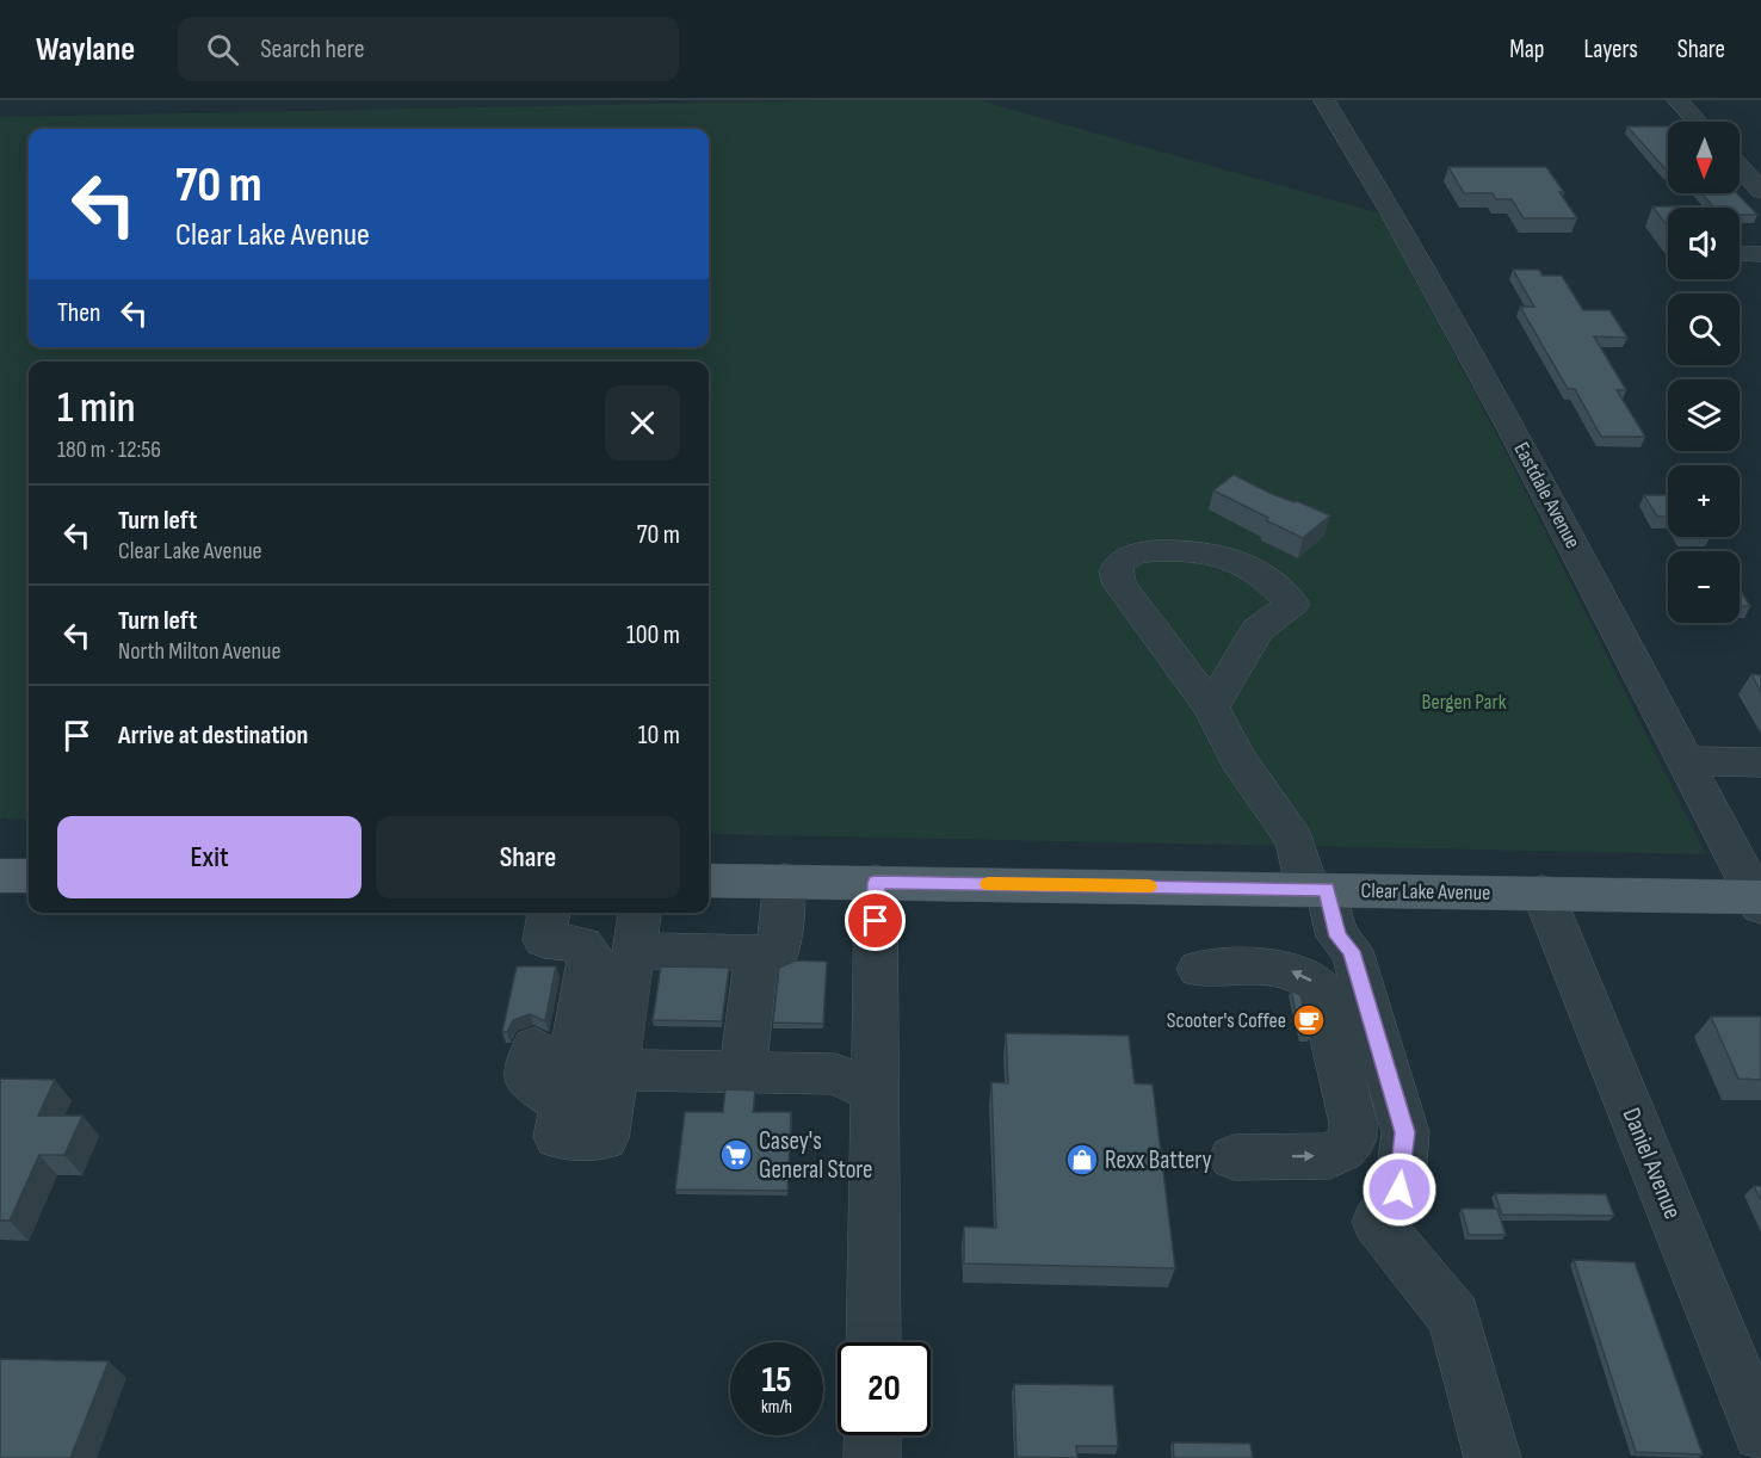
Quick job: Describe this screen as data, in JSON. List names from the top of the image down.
{
  "streets": {
    "main road": ["Clear Lake Avenue"],
    "street": ["Eastdale Avenue", "Daniel Avenue"]
  },
  "crossings": [
    ["Eastdale Avenue", "Clear Lake Avenue"],
    ["Clear Lake Avenue", "Daniel Avenue"]
  ],
  "parks": ["Bergen Park"],
  "places": {
    "cafe": ["Scooter's Coffee"],
    "supermarket": ["Casey's General Store"],
    "shop": ["Rexx Battery"]
  },
  "north": "bottom",
  "page": {
    "header": "Waylane",
    "search": "Search here",
    "nav": ["Map", "Layers", "Share"],
    "map_buttons": ["+", "−"],
    "turn": ["70 m", "Clear Lake Avenue"],
    "then": "Then",
    "heading": ["1 min", "180 m · 12:56"],
    "list": [
      {
        "name": "Turn left",
        "note": "Clear Lake Avenue",
        "value": "70 m"
      },
      {
        "name": "Turn left",
        "note": "North Milton Avenue",
        "value": "100 m"
      },
      {
        "name": "Arrive at destination",
        "value": "10 m"
      }
    ],
    "buttons": ["Exit", "Share"],
    "speed": "15 km/h",
    "limit": "20"
  }
}
